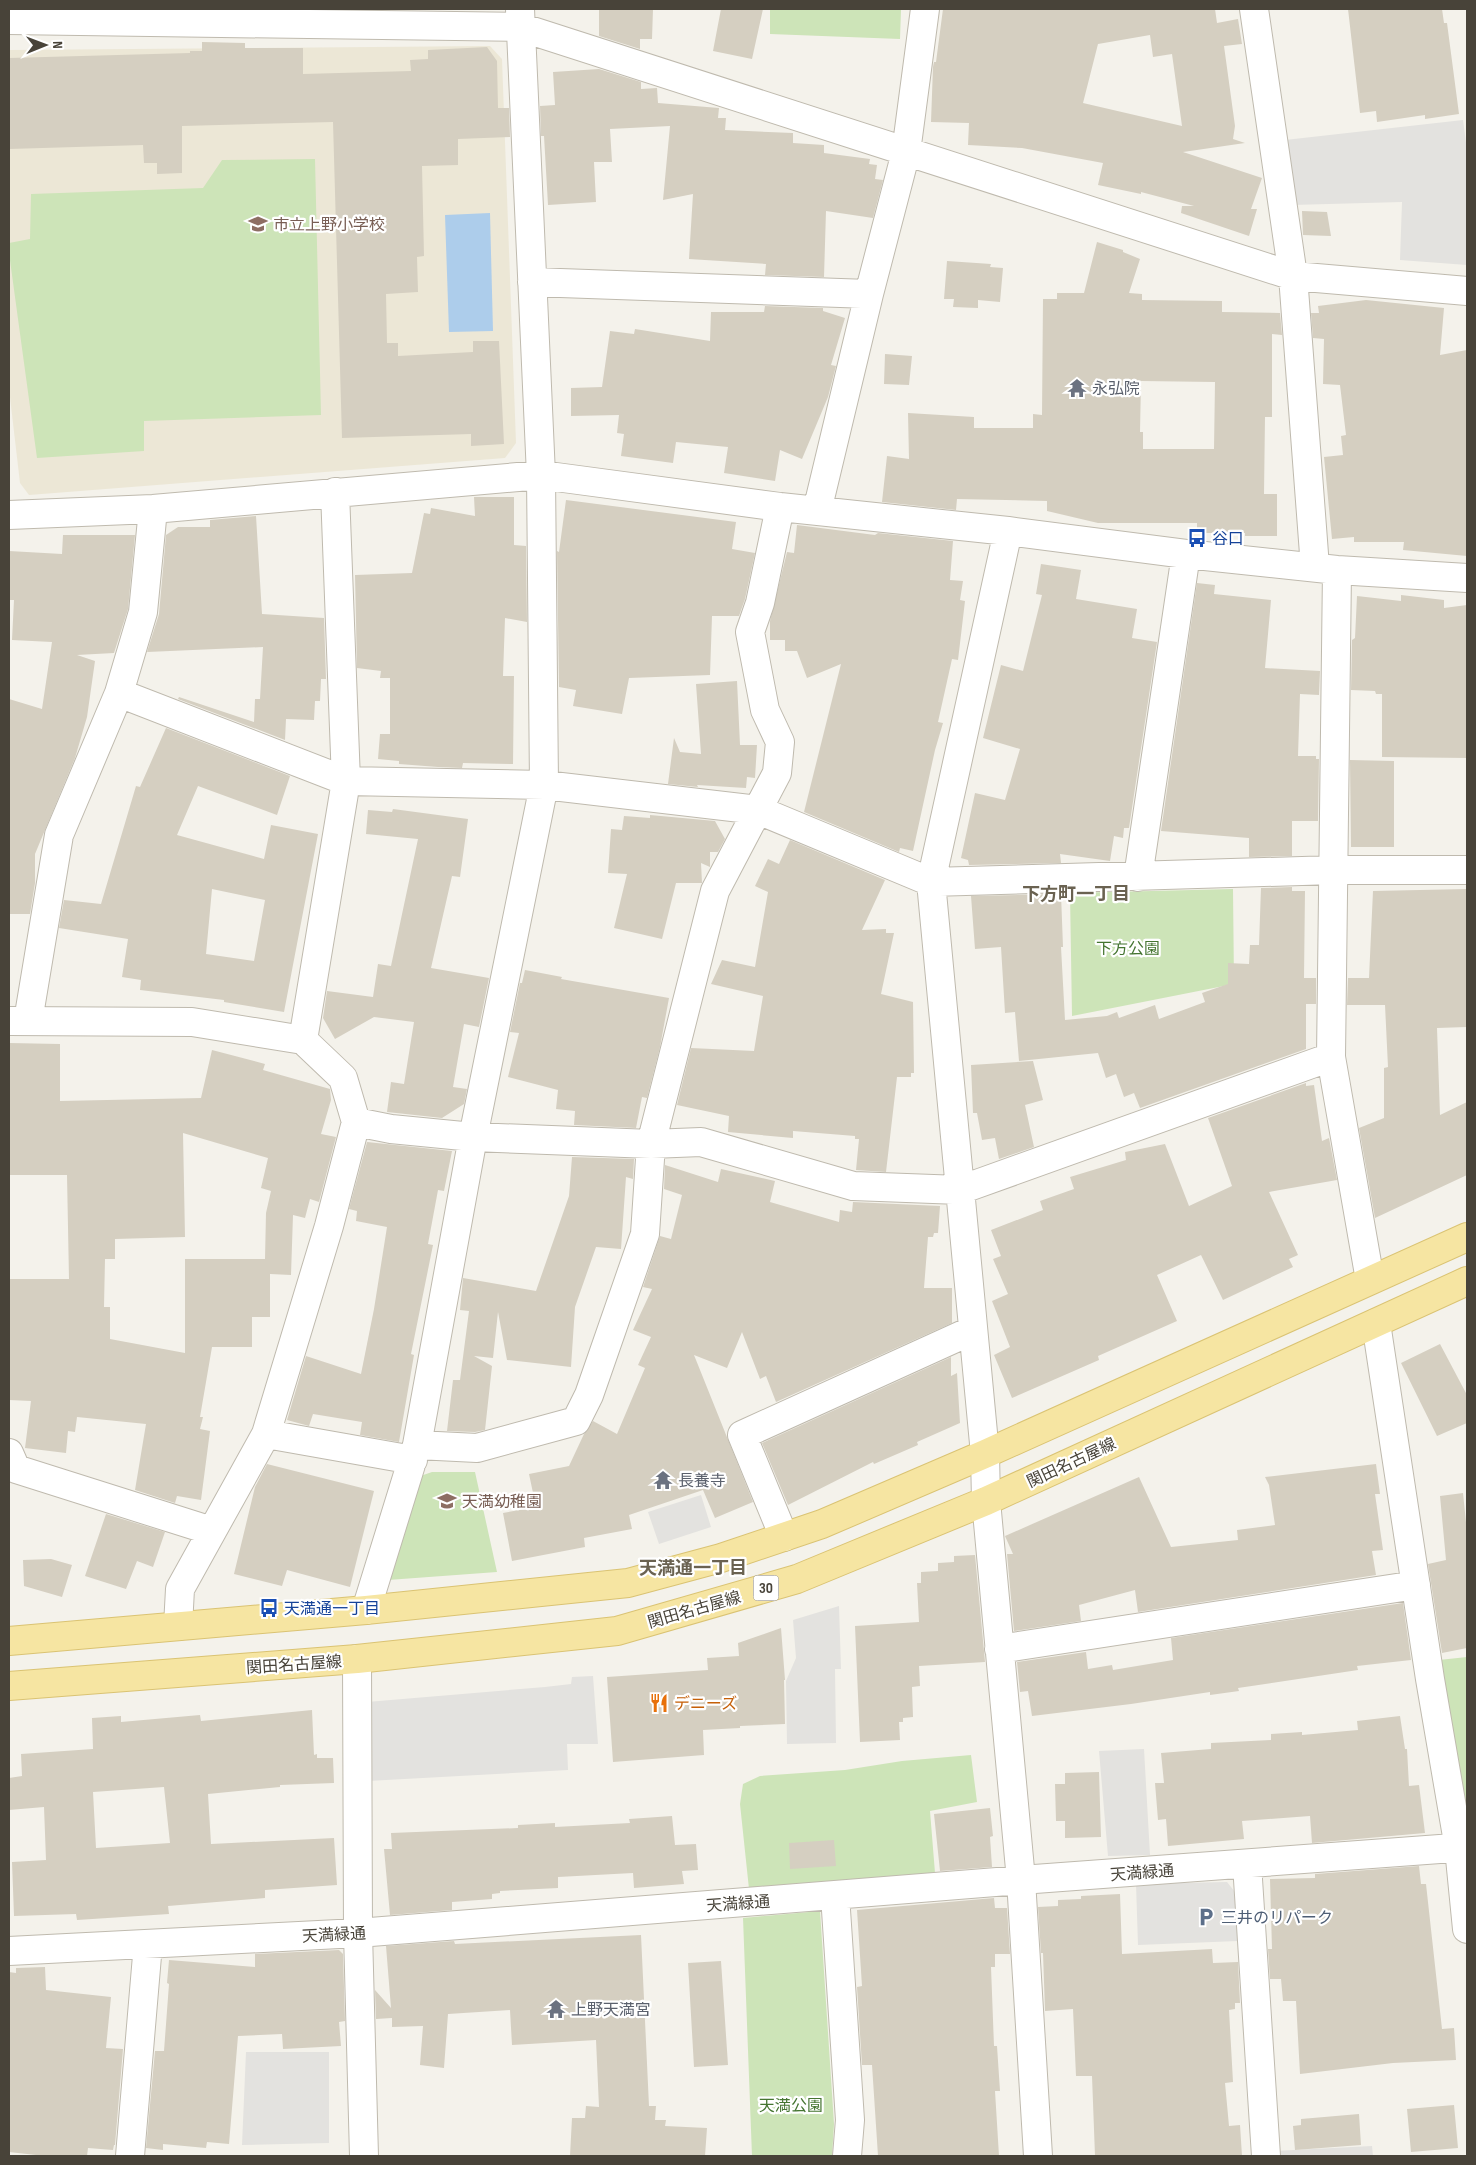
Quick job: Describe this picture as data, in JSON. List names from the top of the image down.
{
  "streets": {
    "main road": ["関田名古屋線", "30"],
    "street": ["天満緑通"]
  },
  "districts": ["下方町一丁目", "天満通一丁目"],
  "parks": ["下方公園", "天満公園"],
  "places": {
    "school or university": ["市立上野小学校", "天満幼稚園"],
    "temple": ["永弘院", "長養寺", "上野天満宮"],
    "bus stop": ["谷口", "天満通一丁目"],
    "restaurant": ["デニーズ"],
    "parking": ["三井のリパーク"]
  },
  "north": "right"
}
